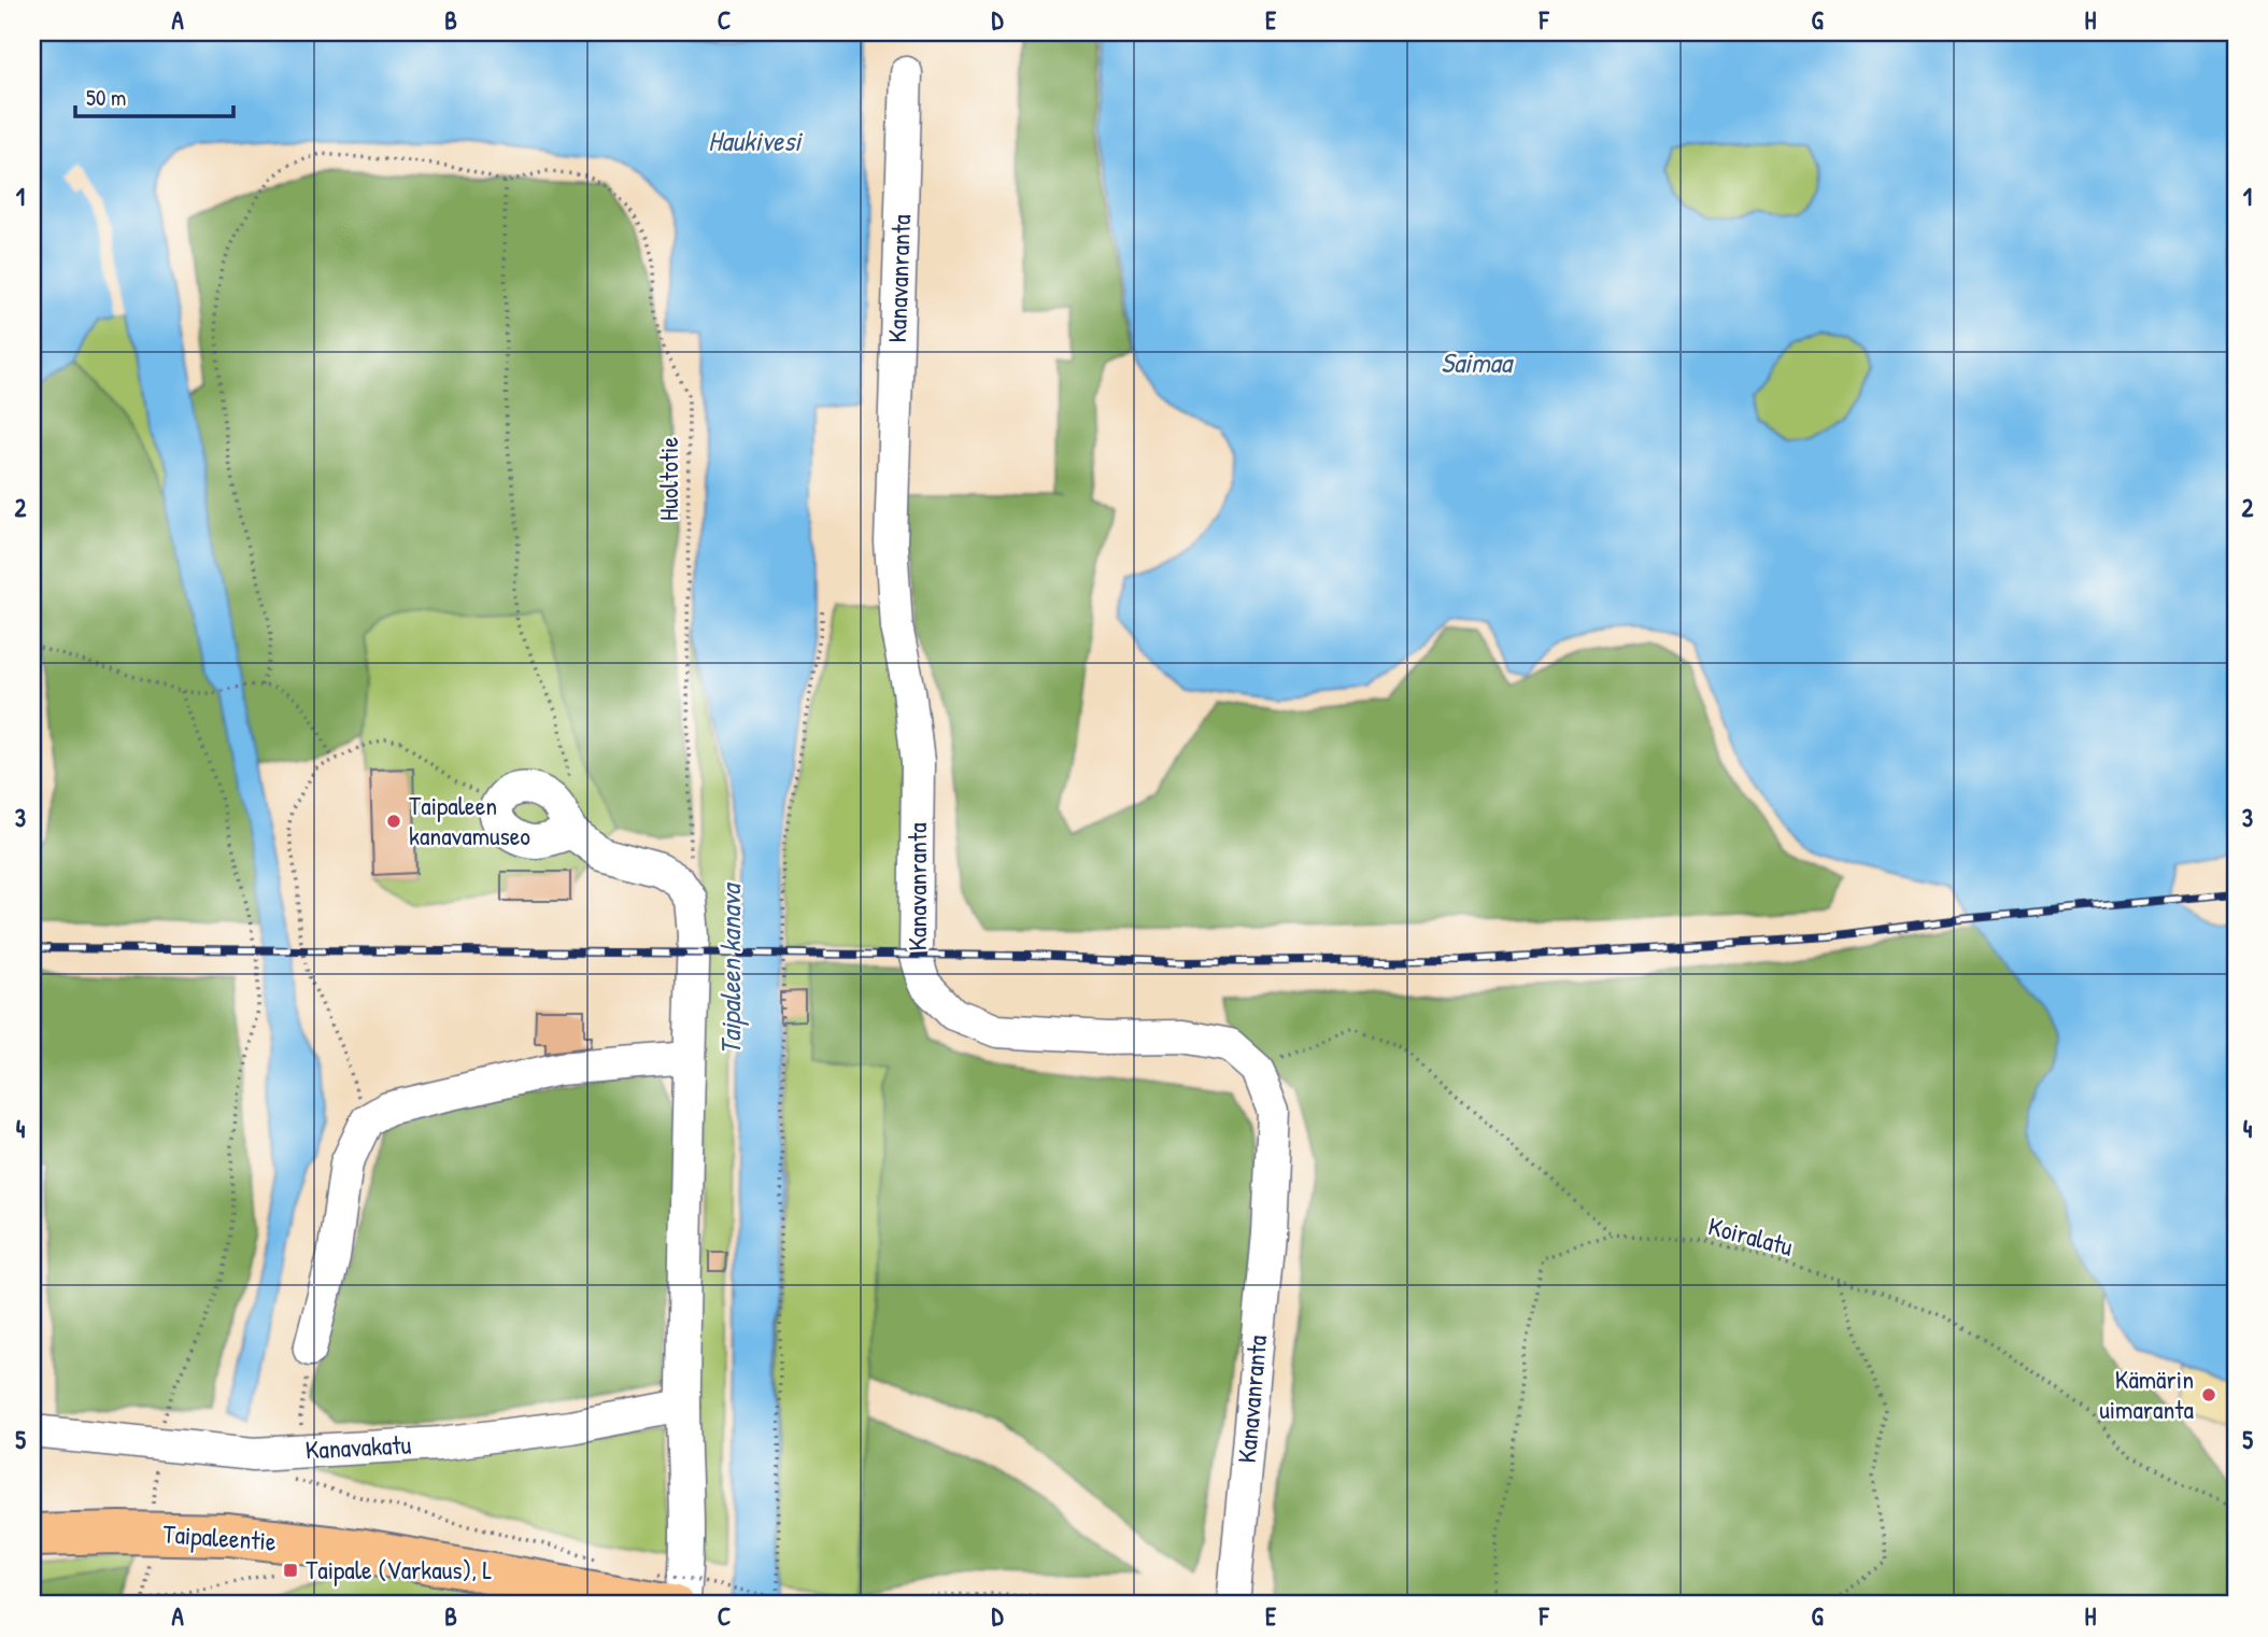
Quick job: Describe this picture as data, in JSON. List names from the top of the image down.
{
  "streets": {
    "highway": ["Taipaleentie"],
    "street": ["Kanavanranta", "Kanavakatu"],
    "path": ["Huoltotie", "Koiralatu"]
  },
  "water": ["Haukivesi", "Saimaa", "Taipaleen kanava"],
  "places": {
    "other": ["Taipaleen kanavamuseo", "Kämärin uimaranta"],
    "transit": ["Taipale (Varkaus), L"]
  },
  "scale_bar": "50 m",
  "grid": {
    "columns": [
      "A",
      "B",
      "C",
      "D",
      "E",
      "F",
      "G",
      "H"
    ],
    "rows": [
      "1",
      "2",
      "3",
      "4",
      "5"
    ]
  }
}
